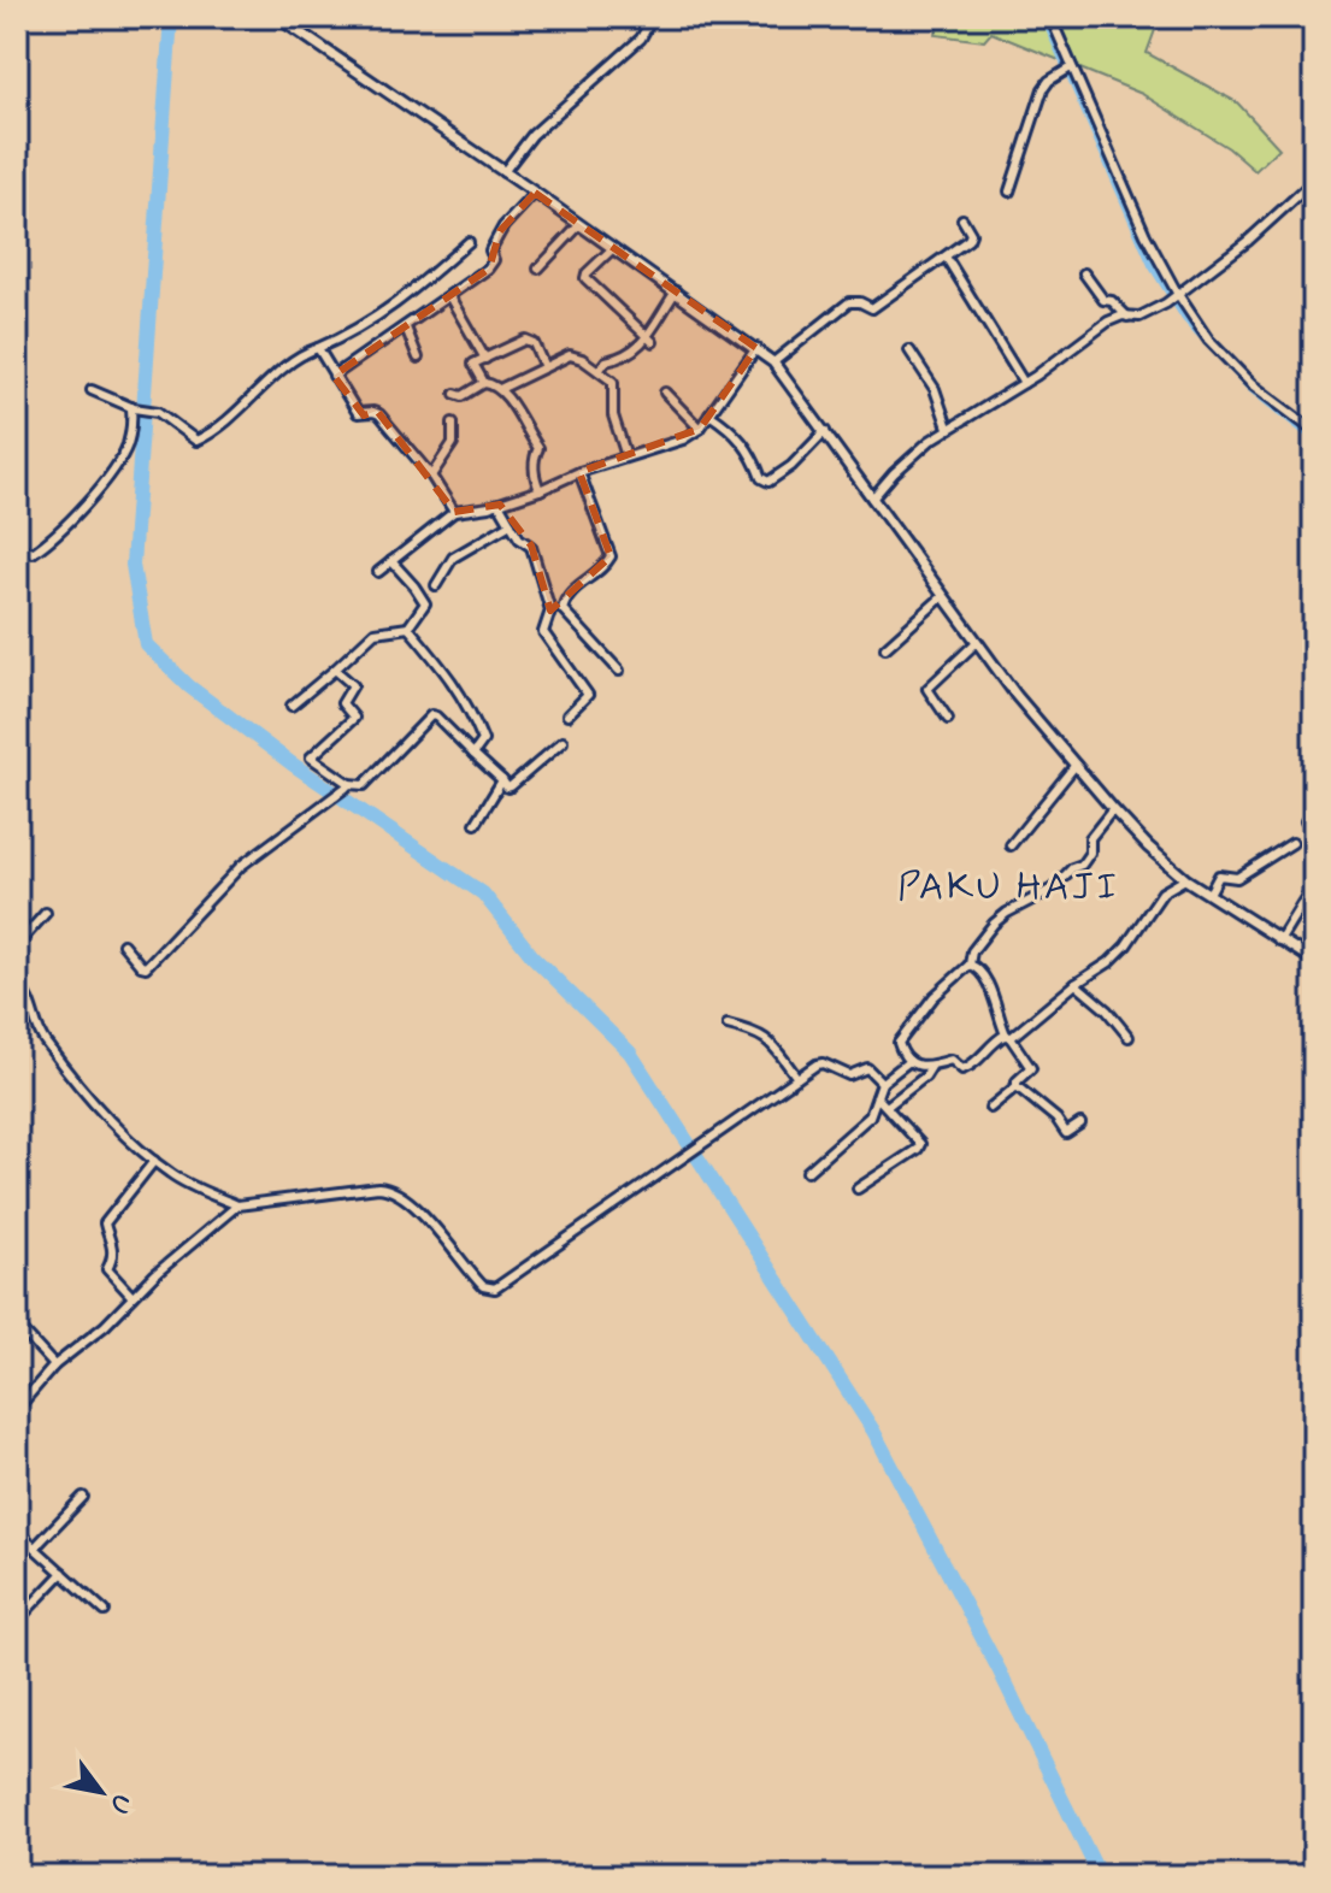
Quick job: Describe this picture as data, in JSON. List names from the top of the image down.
{
  "districts": ["PAKU HAJI"],
  "north": "bottom right"
}
